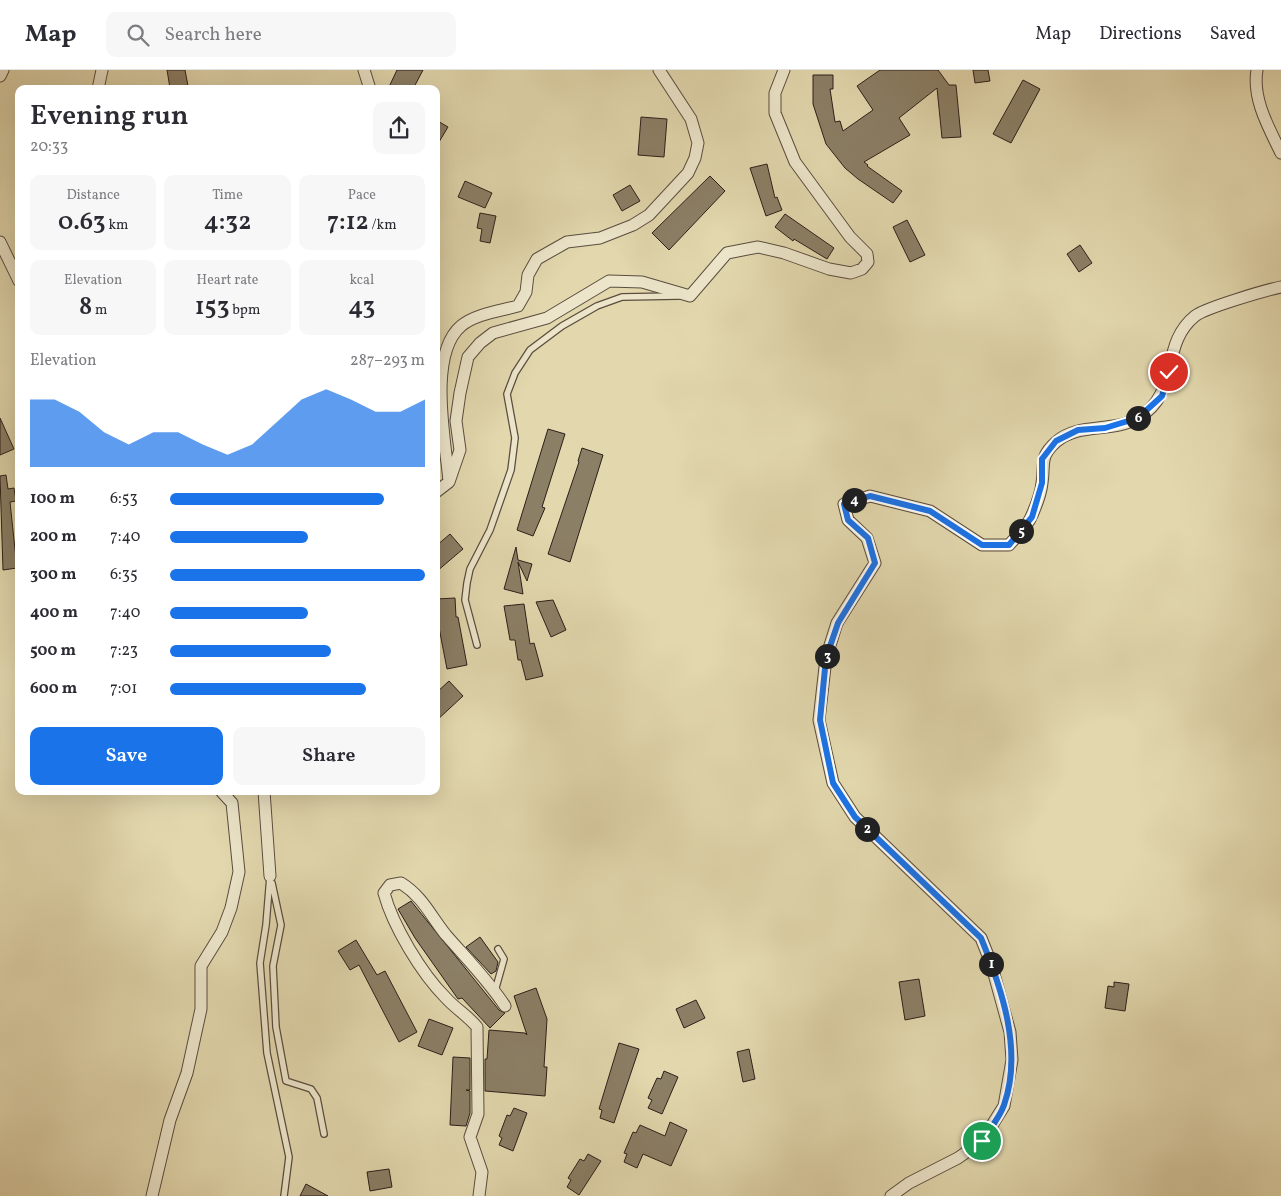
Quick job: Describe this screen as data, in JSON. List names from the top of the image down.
{
  "page": {
    "header": "Map",
    "search": "Search here",
    "nav": ["Map", "Directions", "Saved"],
    "heading": ["Evening run", "20:33"],
    "stats": [
      ["Distance", "0.63 km"],
      ["Time", "4:32"],
      ["Pace", "7:12 /km"],
      ["Elevation", "8 m"],
      ["Heart rate", "153 bpm"],
      ["kcal", "43"]
    ],
    "chart": ["Elevation", "287–293 m"],
    "pins": [
      "6",
      "4",
      "5",
      "3",
      "2",
      "1"
    ],
    "list": [
      {
        "name": "100 m",
        "note": "6:53"
      },
      {
        "name": "200 m",
        "note": "7:40"
      },
      {
        "name": "300 m",
        "note": "6:35"
      },
      {
        "name": "400 m",
        "note": "7:40"
      },
      {
        "name": "500 m",
        "note": "7:23"
      },
      {
        "name": "600 m",
        "note": "7:01"
      }
    ],
    "buttons": ["Save", "Share"]
  }
}
